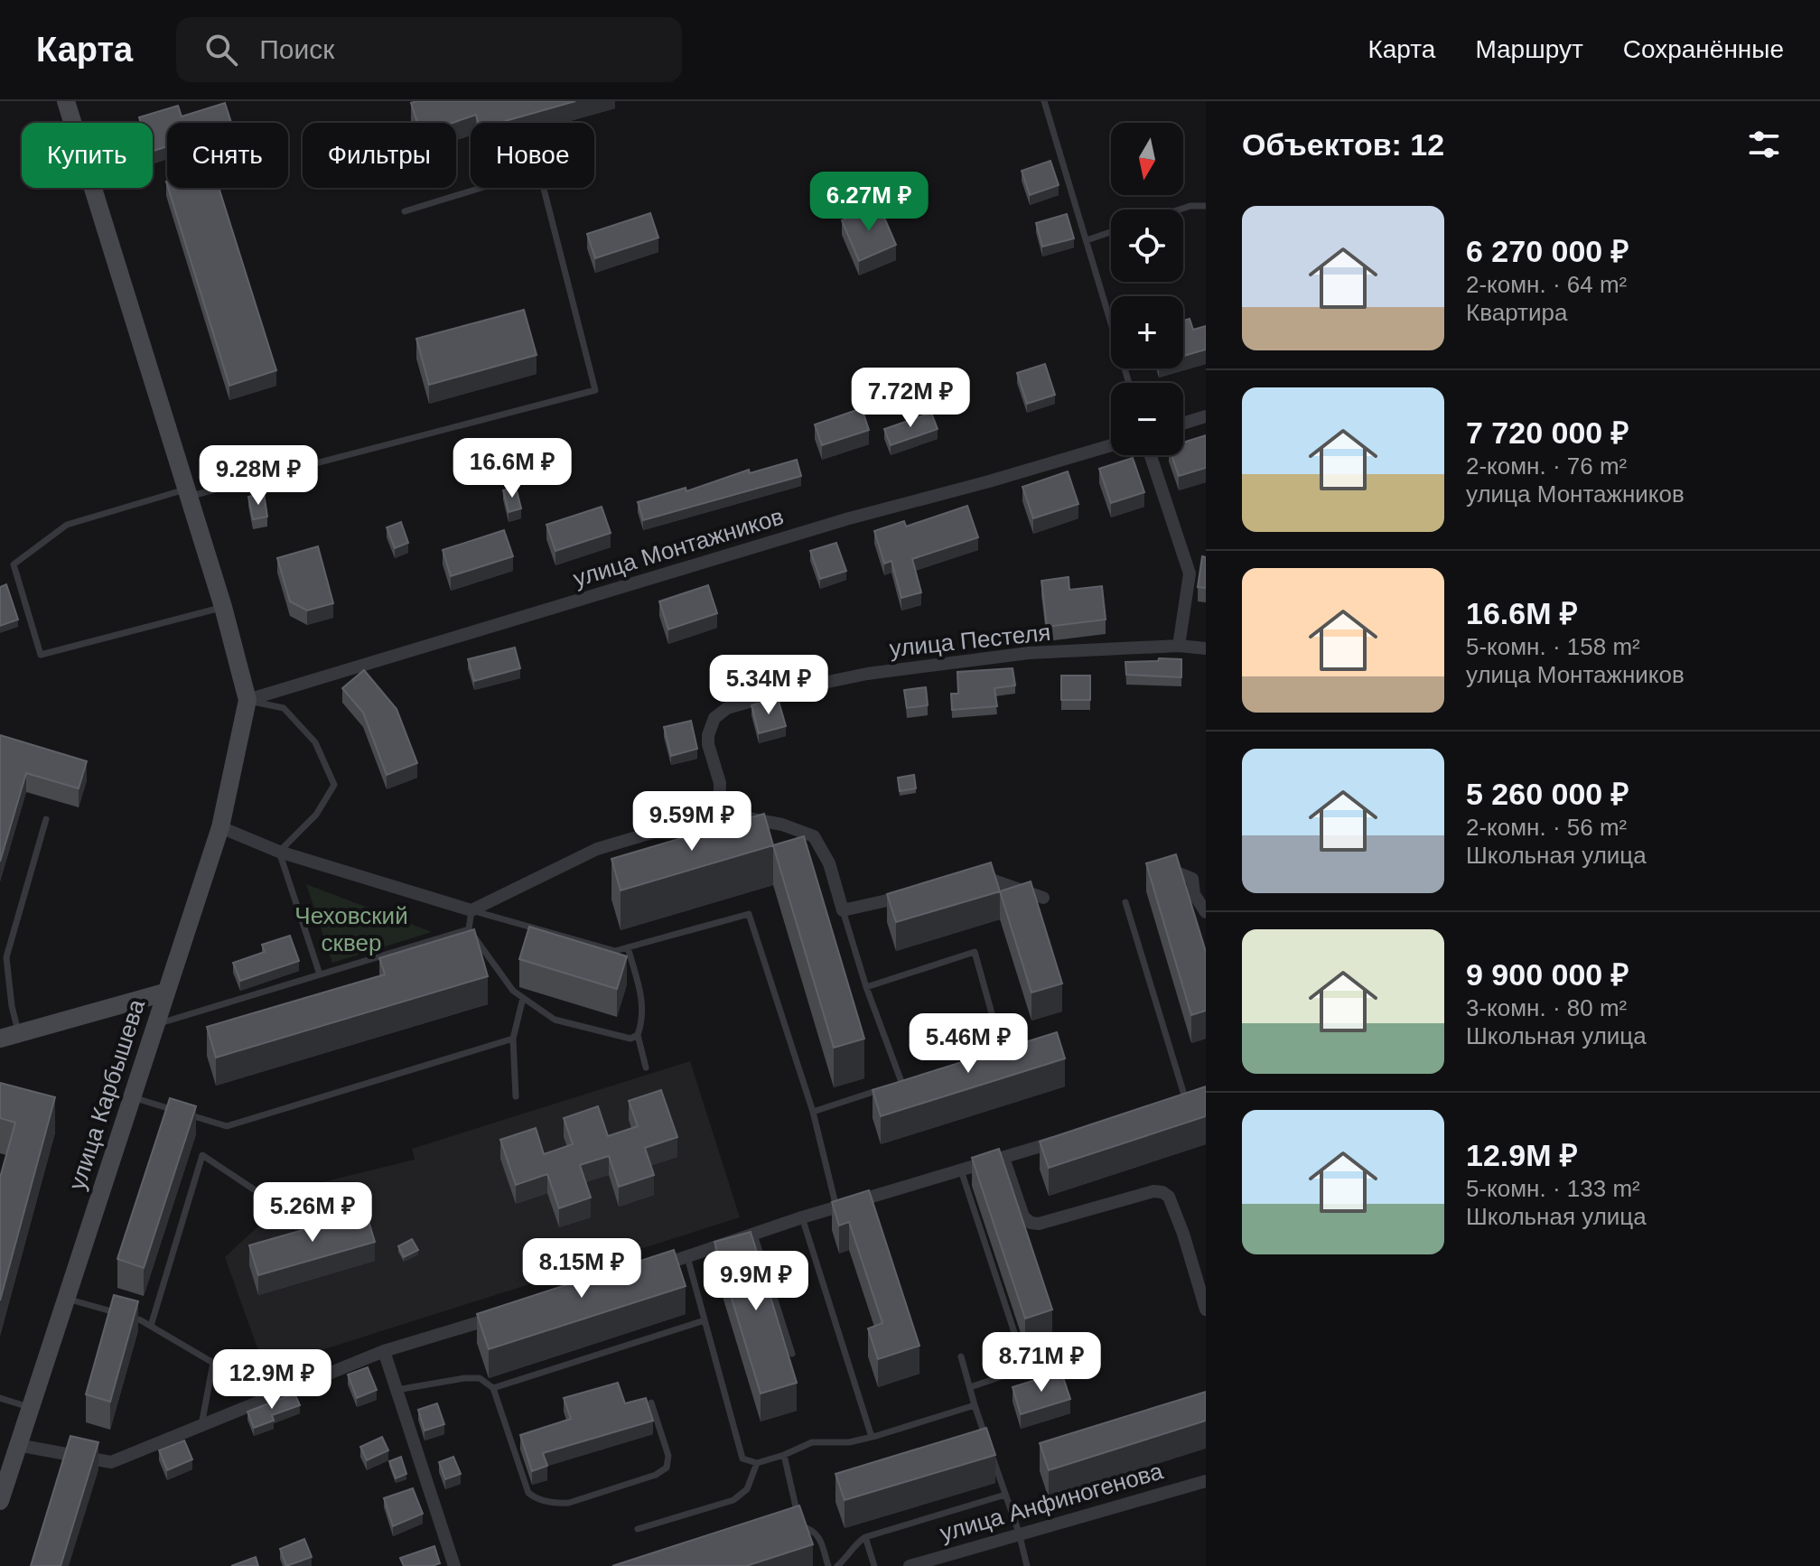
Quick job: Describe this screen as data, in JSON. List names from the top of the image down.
{
  "streets": {
    "main road": ["улица Карбышева"],
    "street": ["улица Монтажников", "улица Пестеля", "улица Анфиногенова"]
  },
  "crossings": [
    ["улица Монтажников", "улица Карбышева"]
  ],
  "parks": ["Чеховский сквер"],
  "north": "bottom",
  "page": {
    "header": "Карта",
    "search": "Поиск",
    "nav": ["Карта", "Маршрут", "Сохранённые"],
    "heading": "Объектов: 12",
    "map_buttons": ["+", "−"],
    "chip": [
      "Купить",
      "Снять",
      "Фильтры",
      "Новое"
    ],
    "price": [
      "6.27M ₽",
      "7.72M ₽",
      "16.6M ₽",
      "9.28M ₽",
      "5.34M ₽",
      "9.59M ₽",
      "5.46M ₽",
      "5.26M ₽",
      "8.15M ₽",
      "9.9M ₽",
      "8.71M ₽",
      "12.9M ₽"
    ],
    "list": [
      {
        "name": "6 270 000 ₽",
        "note": "2-комн. · 64 m² · Квартира"
      },
      {
        "name": "7 720 000 ₽",
        "note": "2-комн. · 76 m² · улица Монтажников"
      },
      {
        "name": "16.6M ₽",
        "note": "5-комн. · 158 m² · улица Монтажников"
      },
      {
        "name": "5 260 000 ₽",
        "note": "2-комн. · 56 m² · Школьная улица"
      },
      {
        "name": "9 900 000 ₽",
        "note": "3-комн. · 80 m² · Школьная улица"
      },
      {
        "name": "12.9M ₽",
        "note": "5-комн. · 133 m² · Школьная улица"
      }
    ]
  }
}
